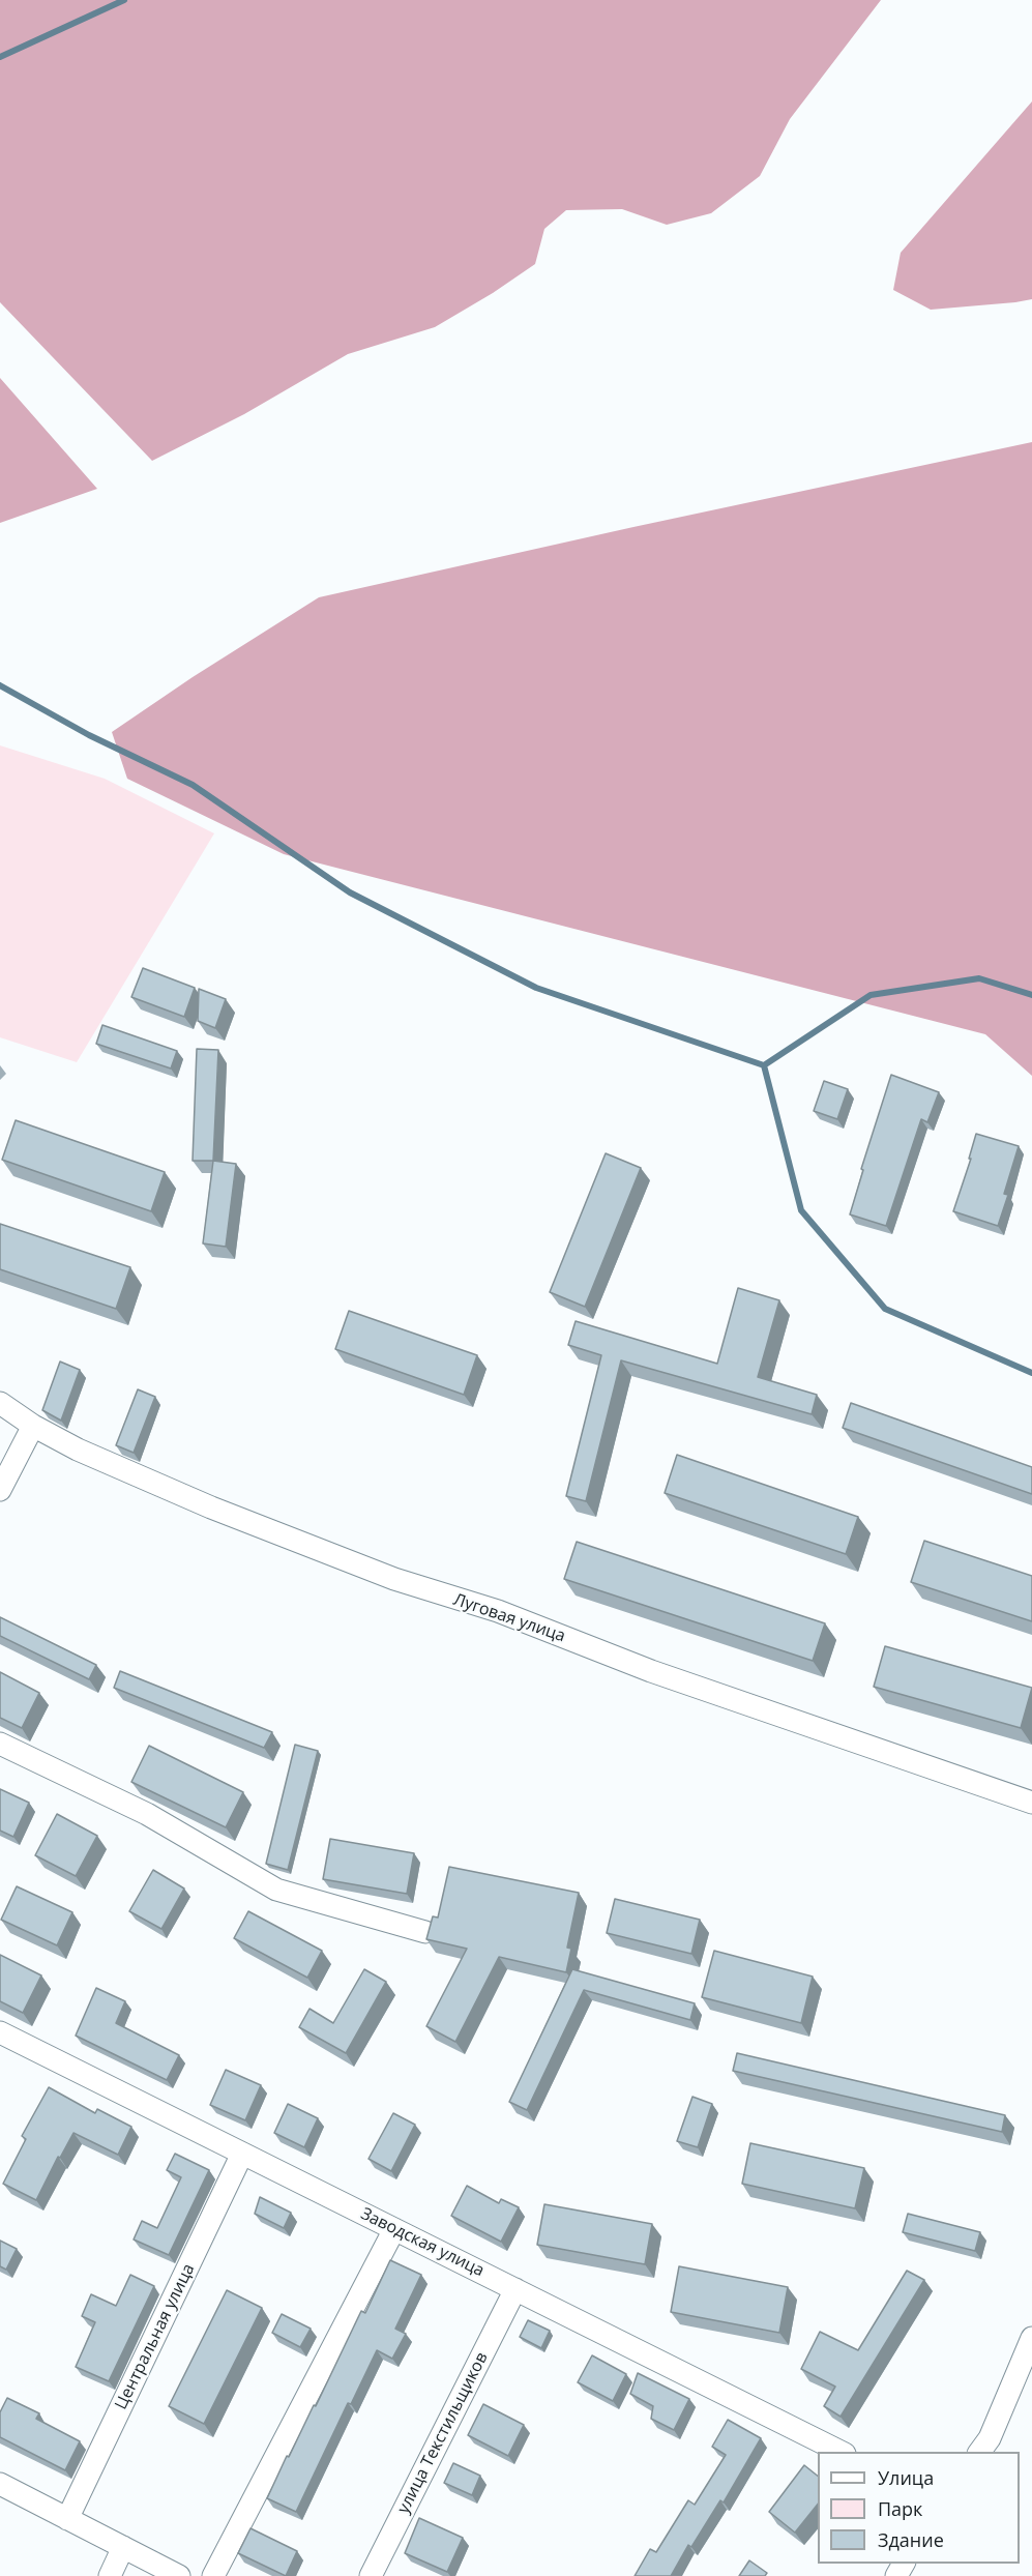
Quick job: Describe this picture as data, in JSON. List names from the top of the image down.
{
  "streets": {
    "street": [
      "Луговая улица",
      "Заводская улица",
      "Центральная улица",
      "улица Текстильщиков"
    ]
  },
  "crossings": [
    ["Заводская улица", "Центральная улица"],
    ["Заводская улица", "улица Текстильщиков"]
  ],
  "legend": ["Улица", "Парк", "Здание"]
}
